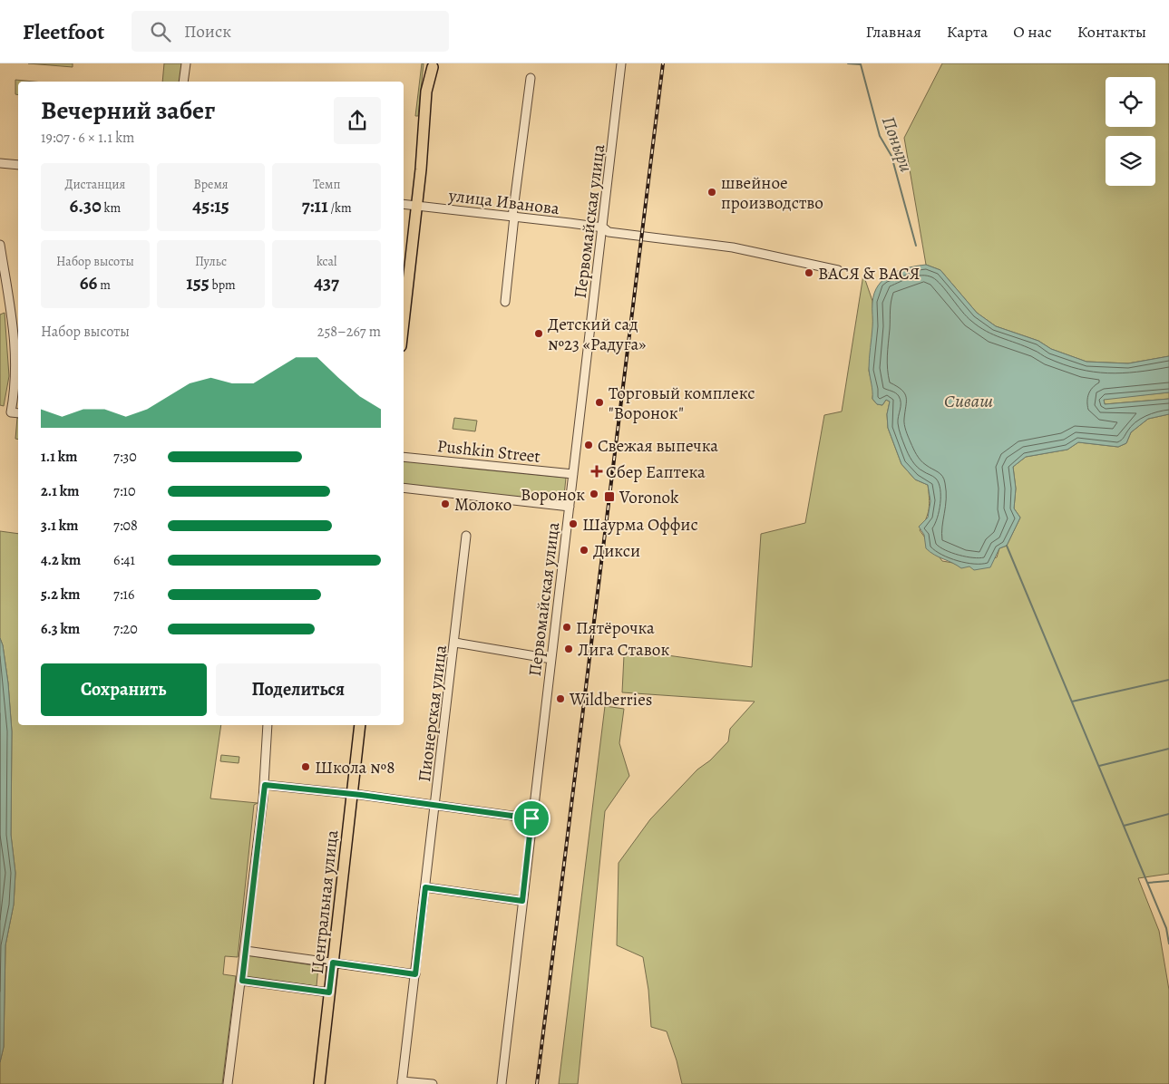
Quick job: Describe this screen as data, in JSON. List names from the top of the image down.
{
  "streets": {
    "main road": ["Центральная улица"],
    "street": [
      "улица Иванова",
      "Первомайская улица",
      "Pushkin Street",
      "Пионерская улица"
    ]
  },
  "crossings": [
    ["улица Иванова", "Первомайская улица"],
    ["Первомайская улица", "Pushkin Street"]
  ],
  "water": ["Поныри", "Сиваш"],
  "places": {
    "other": [
      "швейное производство",
      "ВАСЯ & ВАСЯ",
      "Детский сад №23 «Радуга»",
      "Торговый комплекс \"Воронок\"",
      "Свежая выпечка",
      "Воронок",
      "Moлоко",
      "Шаурма Оффис",
      "Дикси",
      "Пятёрочка",
      "Лига Ставок",
      "Wildberries",
      "Школа №8"
    ],
    "health": ["Сбер Еаптека"],
    "transit": ["Voronok"]
  },
  "page": {
    "header": "Fleetfoot",
    "search": "Поиск",
    "nav": [
      "Главная",
      "Карта",
      "О нас",
      "Контакты"
    ],
    "heading": ["Вечерний забег", "19:07 · 6 × 1.1 km"],
    "stats": [
      ["Дистанция", "6.30 km"],
      ["Время", "45:15"],
      ["Темп", "7:11 /km"],
      ["Набор высоты", "66 m"],
      ["Пульс", "155 bpm"],
      ["kcal", "437"]
    ],
    "chart": ["Набор высоты", "258–267 m"],
    "list": [
      {
        "name": "1.1 km",
        "note": "7:30"
      },
      {
        "name": "2.1 km",
        "note": "7:10"
      },
      {
        "name": "3.1 km",
        "note": "7:08"
      },
      {
        "name": "4.2 km",
        "note": "6:41"
      },
      {
        "name": "5.2 km",
        "note": "7:16"
      },
      {
        "name": "6.3 km",
        "note": "7:20"
      }
    ],
    "buttons": ["Сохранить", "Поделиться"]
  }
}
